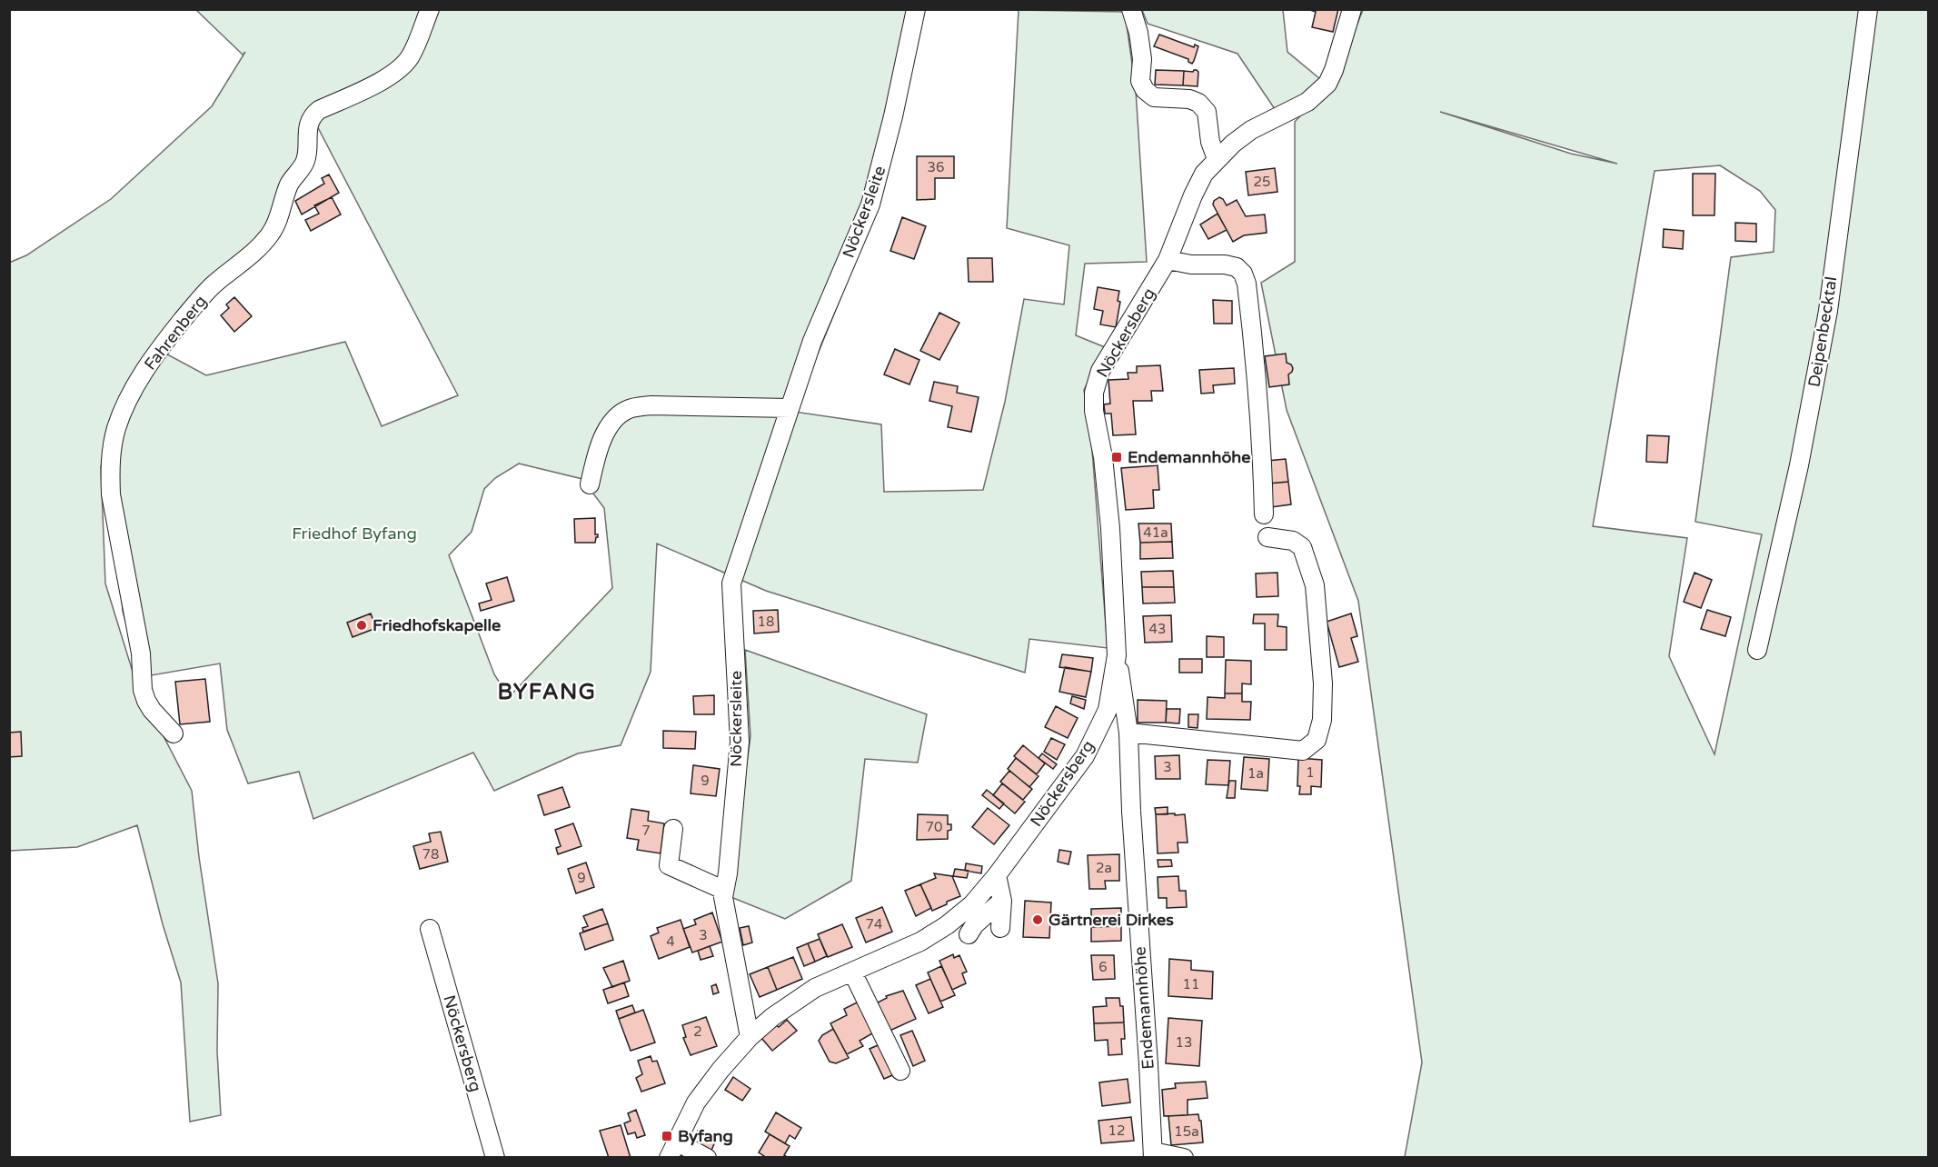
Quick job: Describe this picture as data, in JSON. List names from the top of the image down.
{
  "streets": {
    "street": [
      "Nöckersleite",
      "Deipenbecktal",
      "Fahrenberg",
      "Nöckersberg",
      "Endemannhöhe"
    ]
  },
  "crossings": [
    ["Nöckersleite", "Nöckersberg"],
    ["Nöckersberg", "Endemannhöhe"]
  ],
  "districts": ["BYFANG"],
  "parks": ["Friedhof Byfang"],
  "places": {
    "transit": ["Endemannhöhe", "Byfang"],
    "other": ["Friedhofskapelle", "Gärtnerei Dirkes"]
  },
  "house_numbers": [
    "36",
    "25",
    "41a",
    "18",
    "43",
    "3",
    "1",
    "1a",
    "9",
    "70",
    "7",
    "78",
    "2a",
    "9",
    "74",
    "3",
    "4",
    "6",
    "11",
    "2",
    "13",
    "12",
    "15a"
  ]
}
